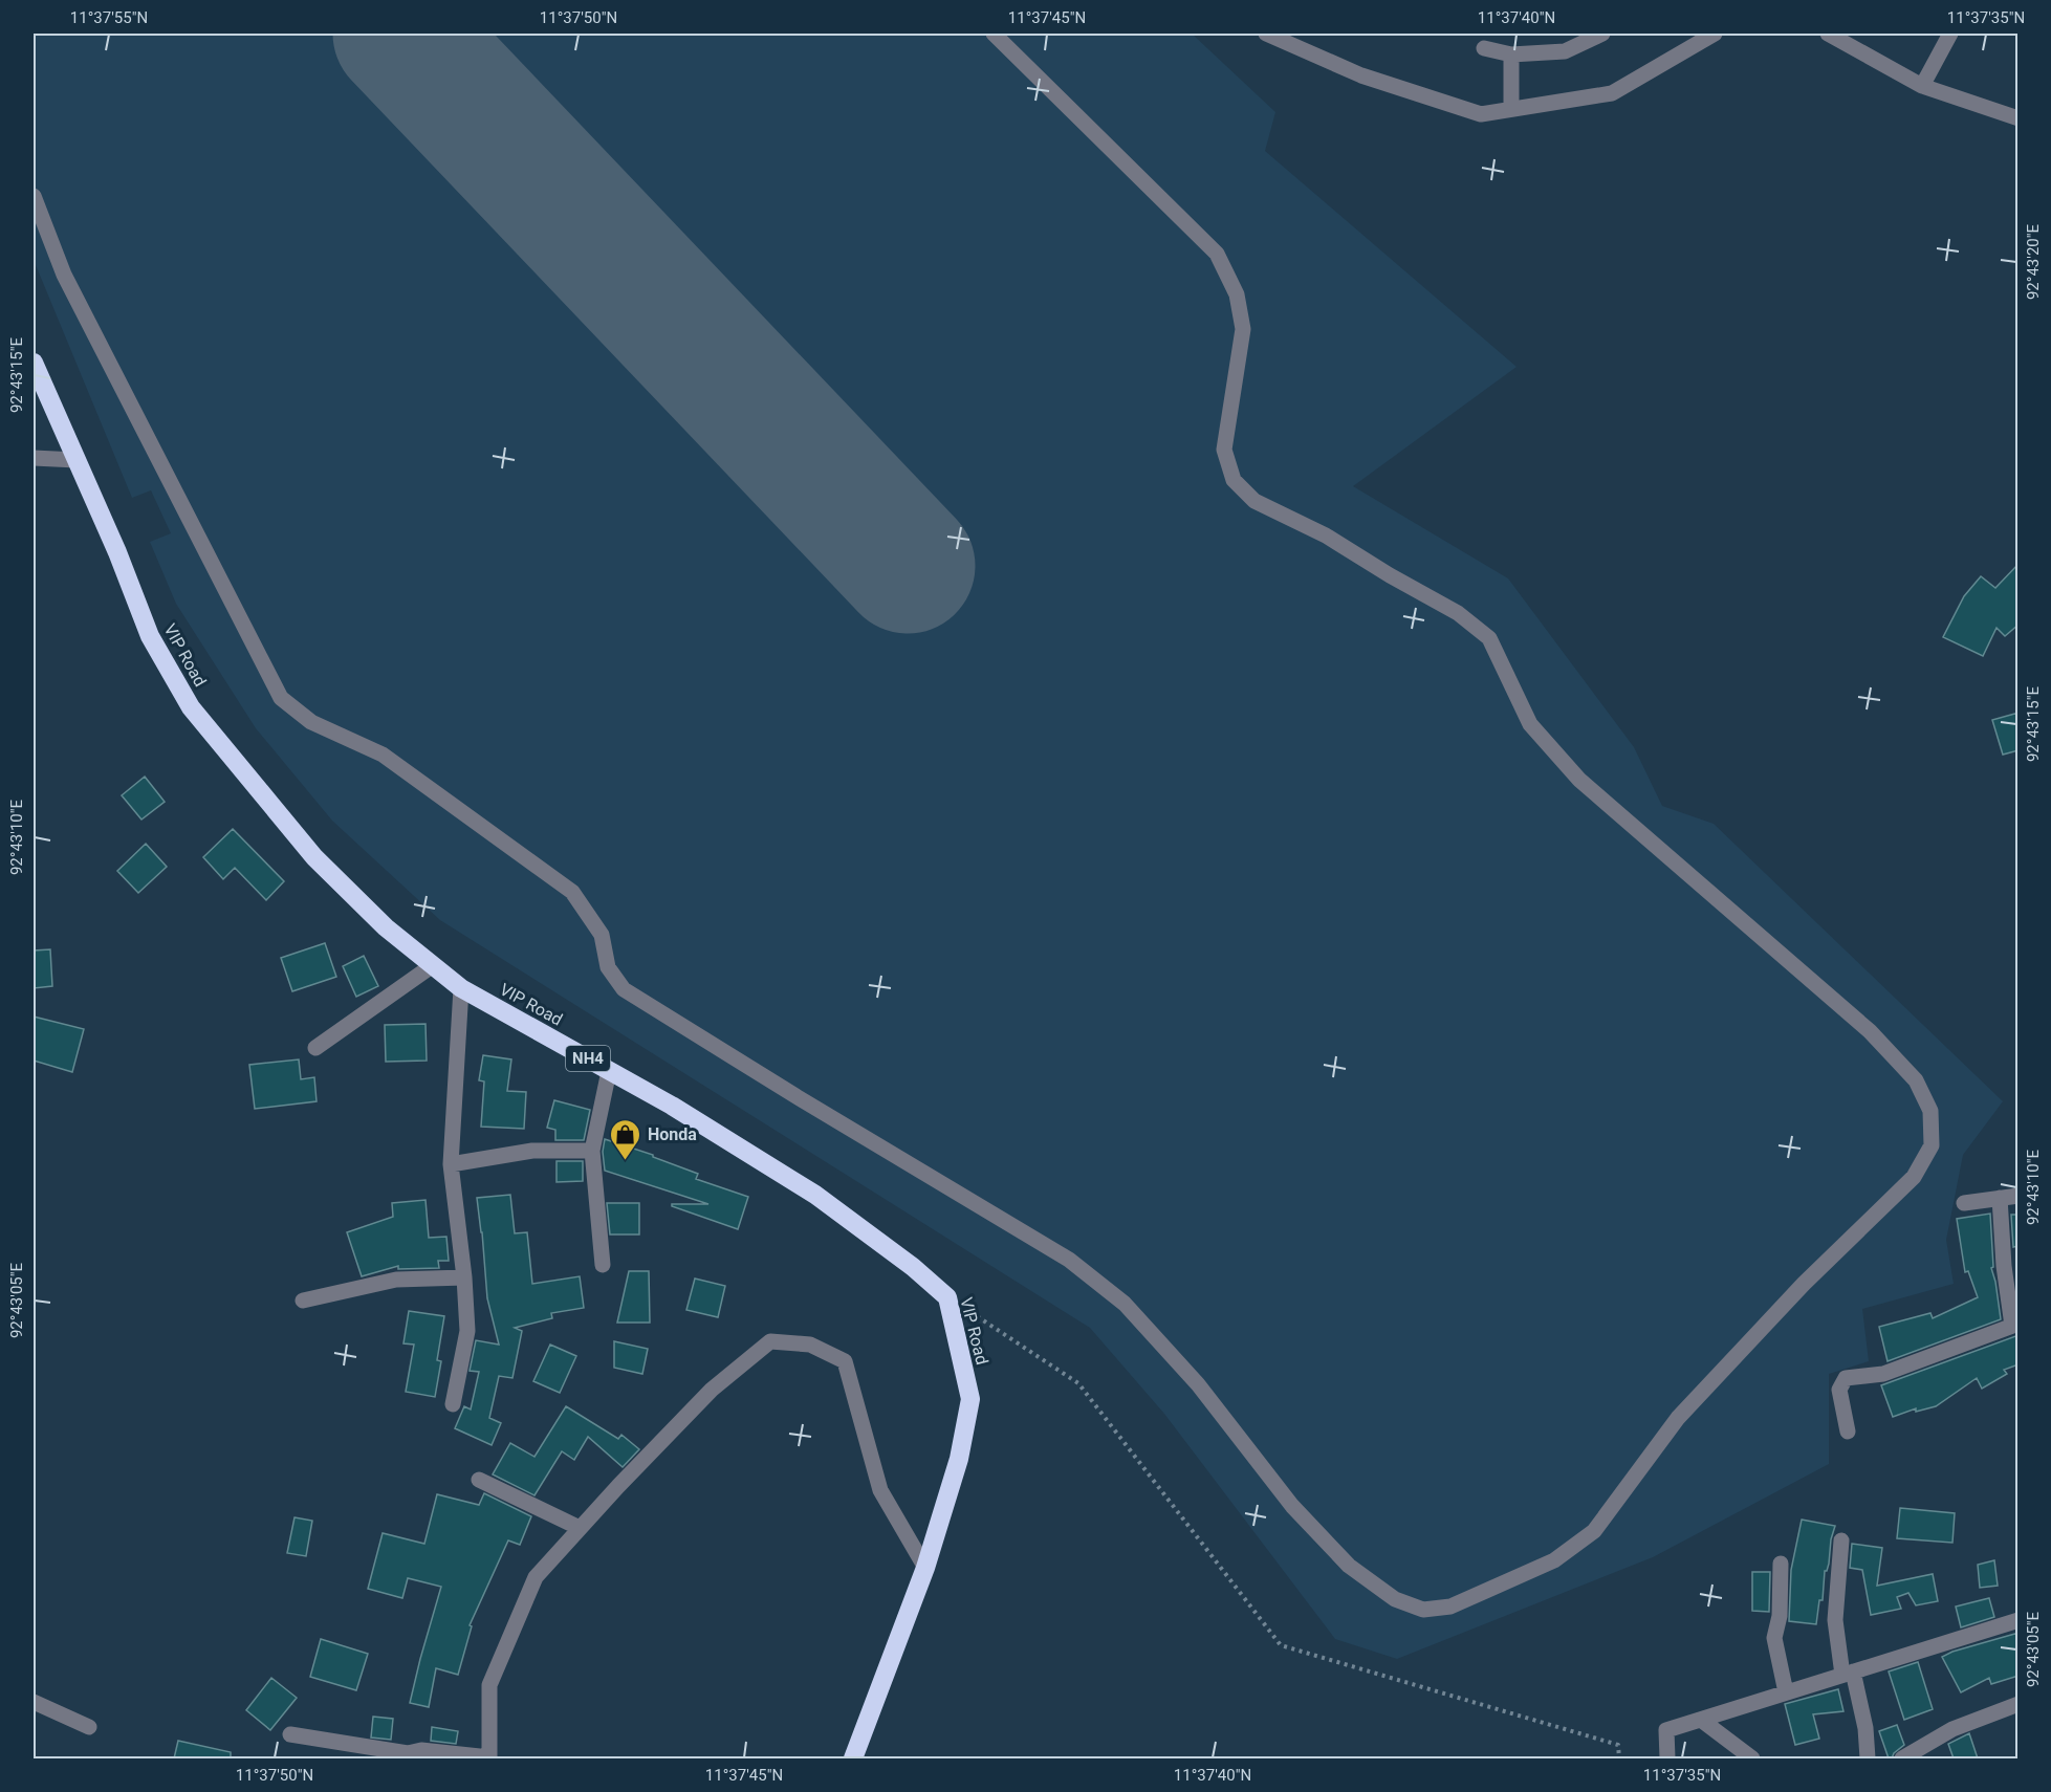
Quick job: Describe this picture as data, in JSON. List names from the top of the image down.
{
  "streets": {
    "highway": ["VIP Road", "NH4"]
  },
  "places": {
    "shop": ["Honda"]
  },
  "coordinates": [
    "11°37'55\"N",
    "11°37'50\"N",
    "11°37'45\"N",
    "11°37'40\"N",
    "11°37'35\"N",
    "92°43'20\"E",
    "92°43'15\"E",
    "92°43'10\"E",
    "92°43'05\"E"
  ]
}
